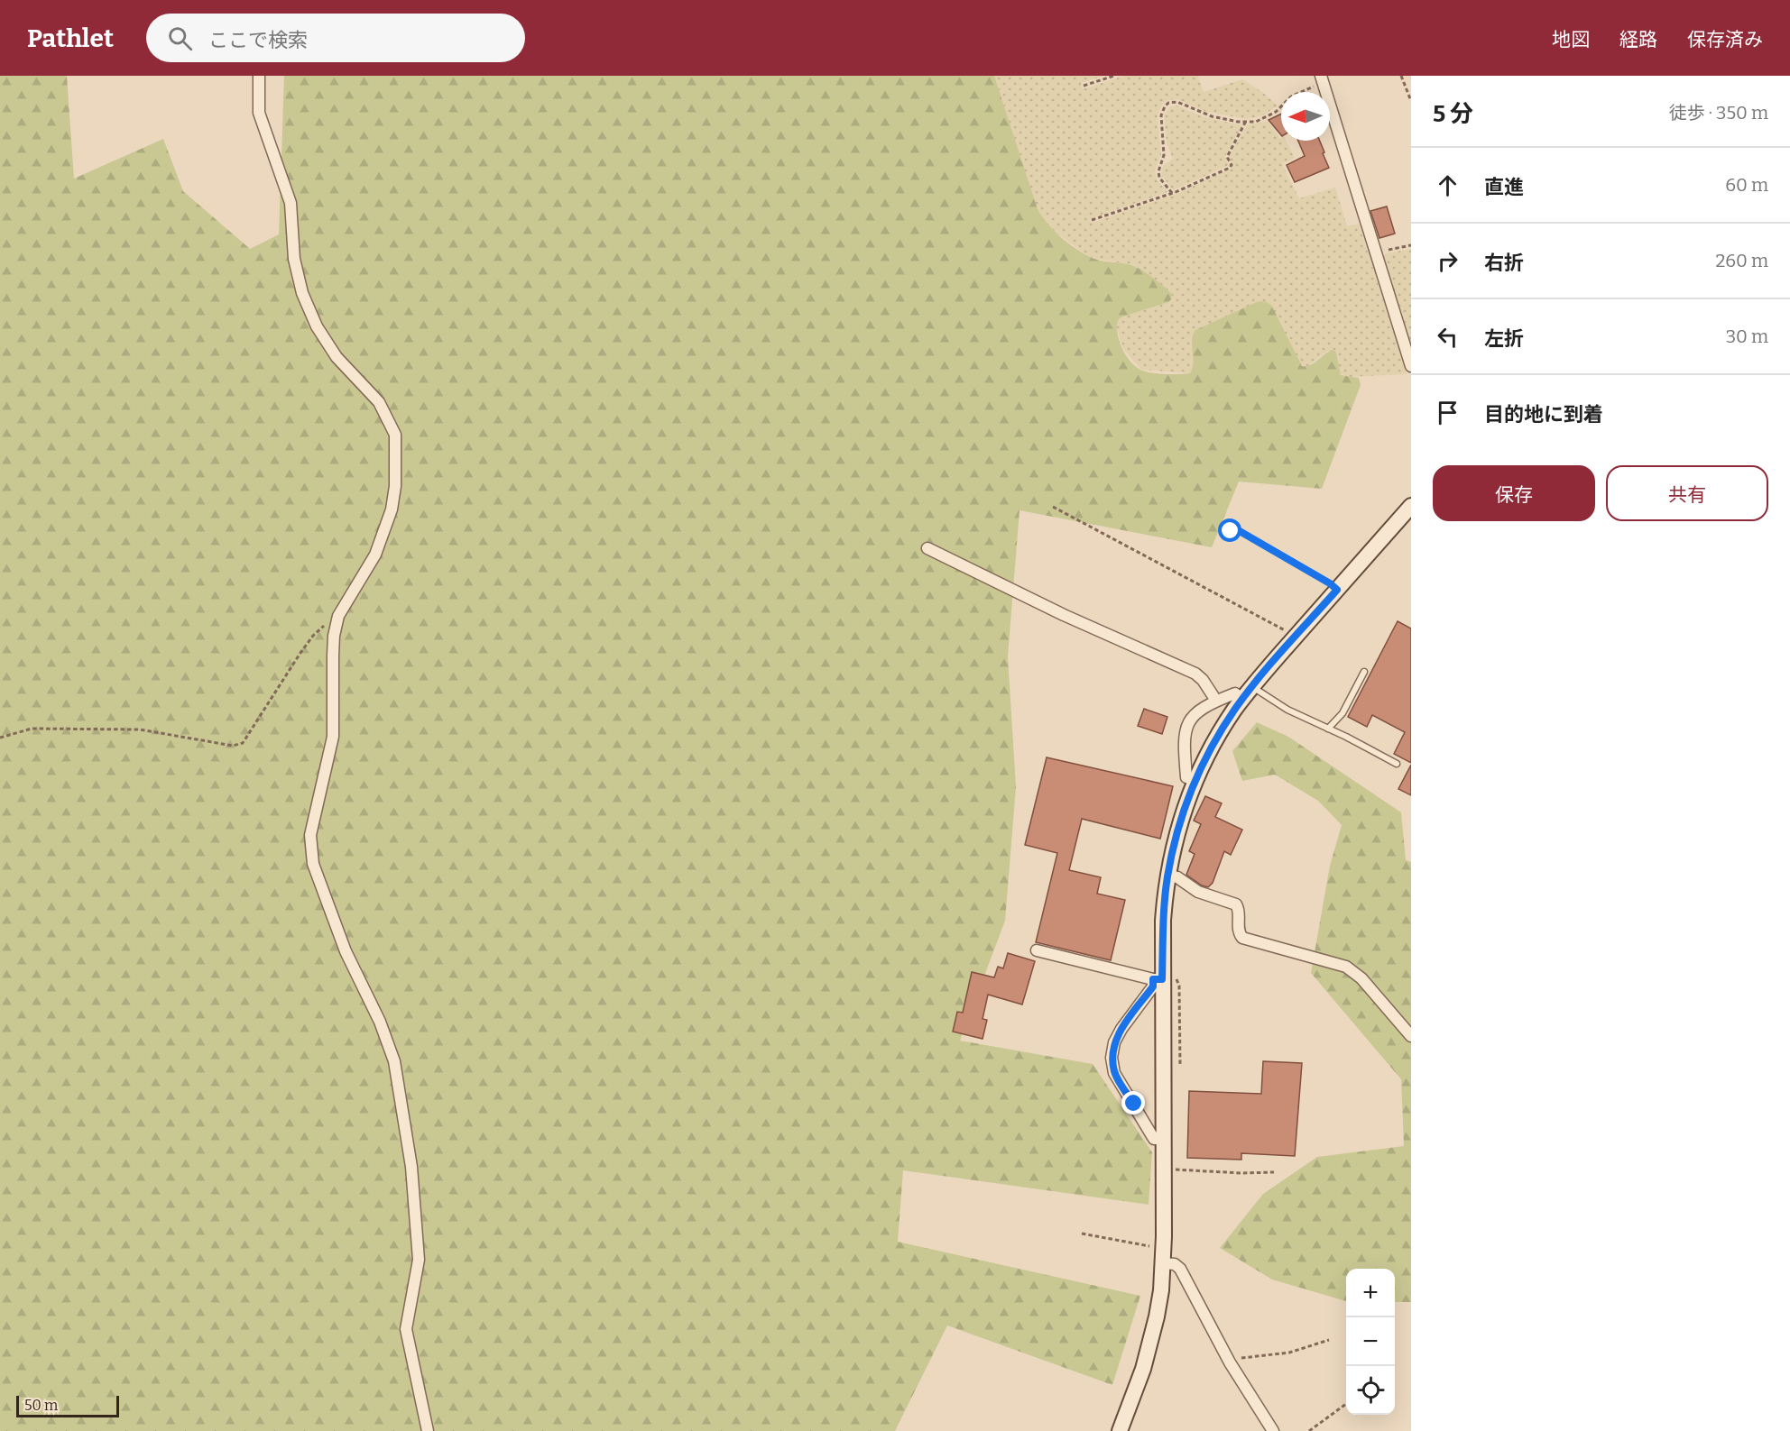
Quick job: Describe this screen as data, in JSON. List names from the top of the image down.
{
  "scale_bar": "50 m",
  "north": "left",
  "page": {
    "header": "Pathlet",
    "search": "ここで検索",
    "nav": ["地図", "経路", "保存済み"],
    "heading": ["5 分", "徒歩 · 350 m"],
    "list": [
      ["直進", "60 m"],
      ["右折", "260 m"],
      ["左折", "30 m"],
      "目的地に到着"
    ],
    "buttons": ["保存", "共有"],
    "map_buttons": ["+", "−"],
    "scale": "50 m"
  }
}
